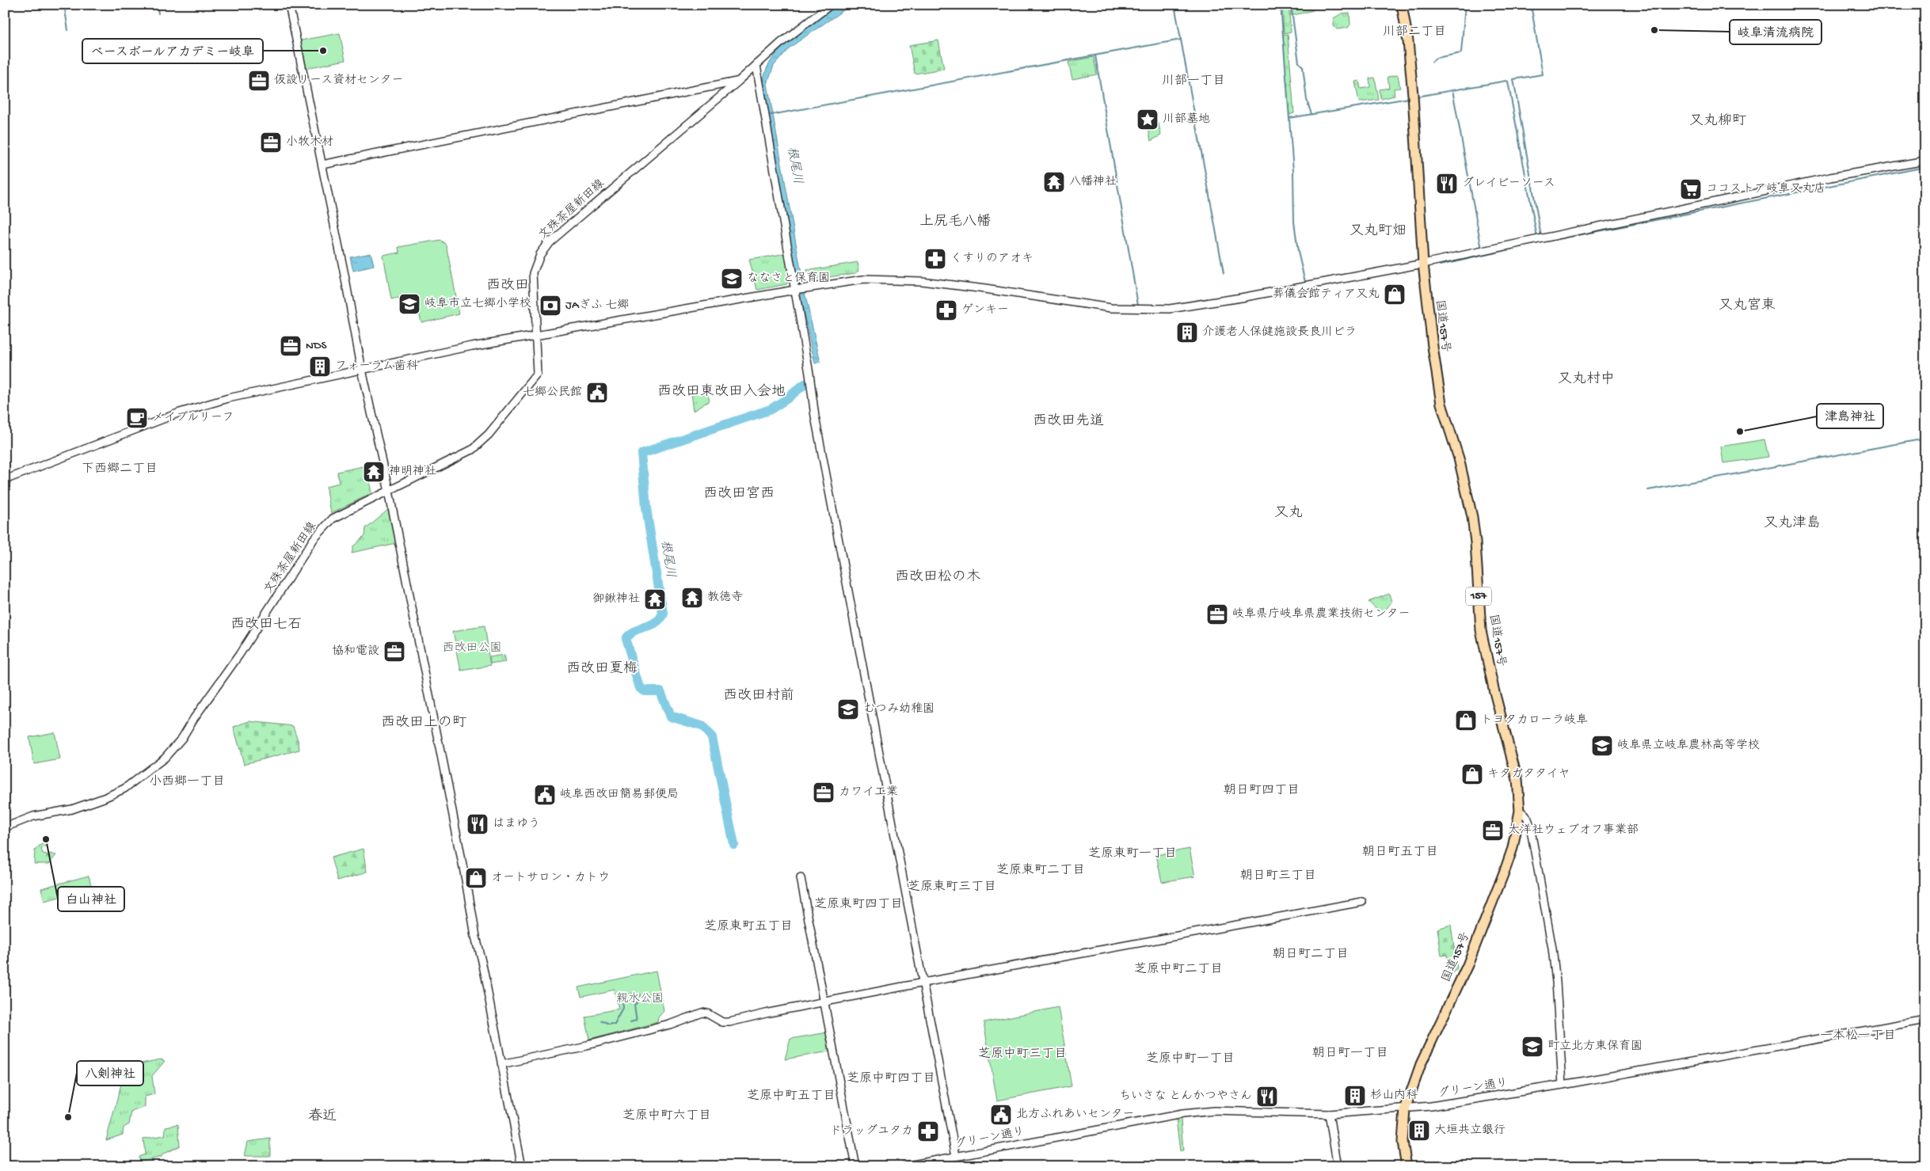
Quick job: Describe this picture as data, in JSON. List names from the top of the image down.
{
  "streets": {
    "highway": ["国道157号", "157"],
    "street": ["文殊茶屋新田線", "グリーン通り"]
  },
  "crossings": [
    ["国道157号", "グリーン通り"]
  ],
  "districts": [
    "川部二丁目",
    "川部一丁目",
    "又丸柳町",
    "上尻毛八幡",
    "又丸町畑",
    "西改田",
    "又丸宮東",
    "又丸村中",
    "西改田東改田入会地",
    "西改田先道",
    "下西郷二丁目",
    "西改田宮西",
    "又丸",
    "又丸津島",
    "西改田松の木",
    "西改田七石",
    "西改田夏梅",
    "西改田村前",
    "西改田上の町",
    "小西郷一丁目",
    "朝日町四丁目",
    "朝日町五丁目",
    "芝原東町一丁目",
    "芝原東町二丁目",
    "朝日町三丁目",
    "芝原東町三丁目",
    "芝原東町四丁目",
    "芝原東町五丁目",
    "朝日町二丁目",
    "芝原中町二丁目",
    "一本松一丁目",
    "朝日町一丁目",
    "芝原中町三丁目",
    "芝原中町一丁目",
    "芝原中町四丁目",
    "芝原中町五丁目",
    "春近",
    "芝原中町六丁目"
  ],
  "water": ["根尾川"],
  "parks": ["西改田公園", "親水公園"],
  "places": {
    "other": [
      "岐阜清流病院",
      "ベースボールアカデミー岐阜",
      "津島神社",
      "白山神社",
      "八剣神社"
    ],
    "office": [
      "仮設リース資材センター",
      "小牧木材",
      "NDS",
      "岐阜県庁岐阜県農業技術センター",
      "協和電設",
      "カワイ工業",
      "太洋社ウェブオフ事業部"
    ],
    "place": ["川部墓地"],
    "temple": [
      "八幡神社",
      "神明神社",
      "教徳寺",
      "御鍬神社"
    ],
    "restaurant": ["グレイビーソース", "はまゆう", "ちいさな とんかつやさん"],
    "supermarket": ["ココストア岐阜又丸店"],
    "pharmacy": ["くすりのアオキ", "ゲンキー", "ドラッグユタカ"],
    "school or university": [
      "ななさと保育園",
      "岐阜市立七郷小学校",
      "むつみ幼稚園",
      "岐阜県立岐阜農林高等学校",
      "町立北方東保育園"
    ],
    "shop": [
      "葬儀会館ティア又丸",
      "トヨタカローラ岐阜",
      "キタガタタイヤ",
      "オートサロン・カトウ"
    ],
    "bank": ["JAぎふ 七郷"],
    "building": [
      "介護老人保健施設長良川ビラ",
      "フォーラム歯科",
      "杉山内科",
      "大垣共立銀行"
    ],
    "public building": ["七郷公民館", "岐阜西改田簡易郵便局", "北方ふれあいセンター"],
    "cafe": ["メイプルリーフ"]
  }
}
